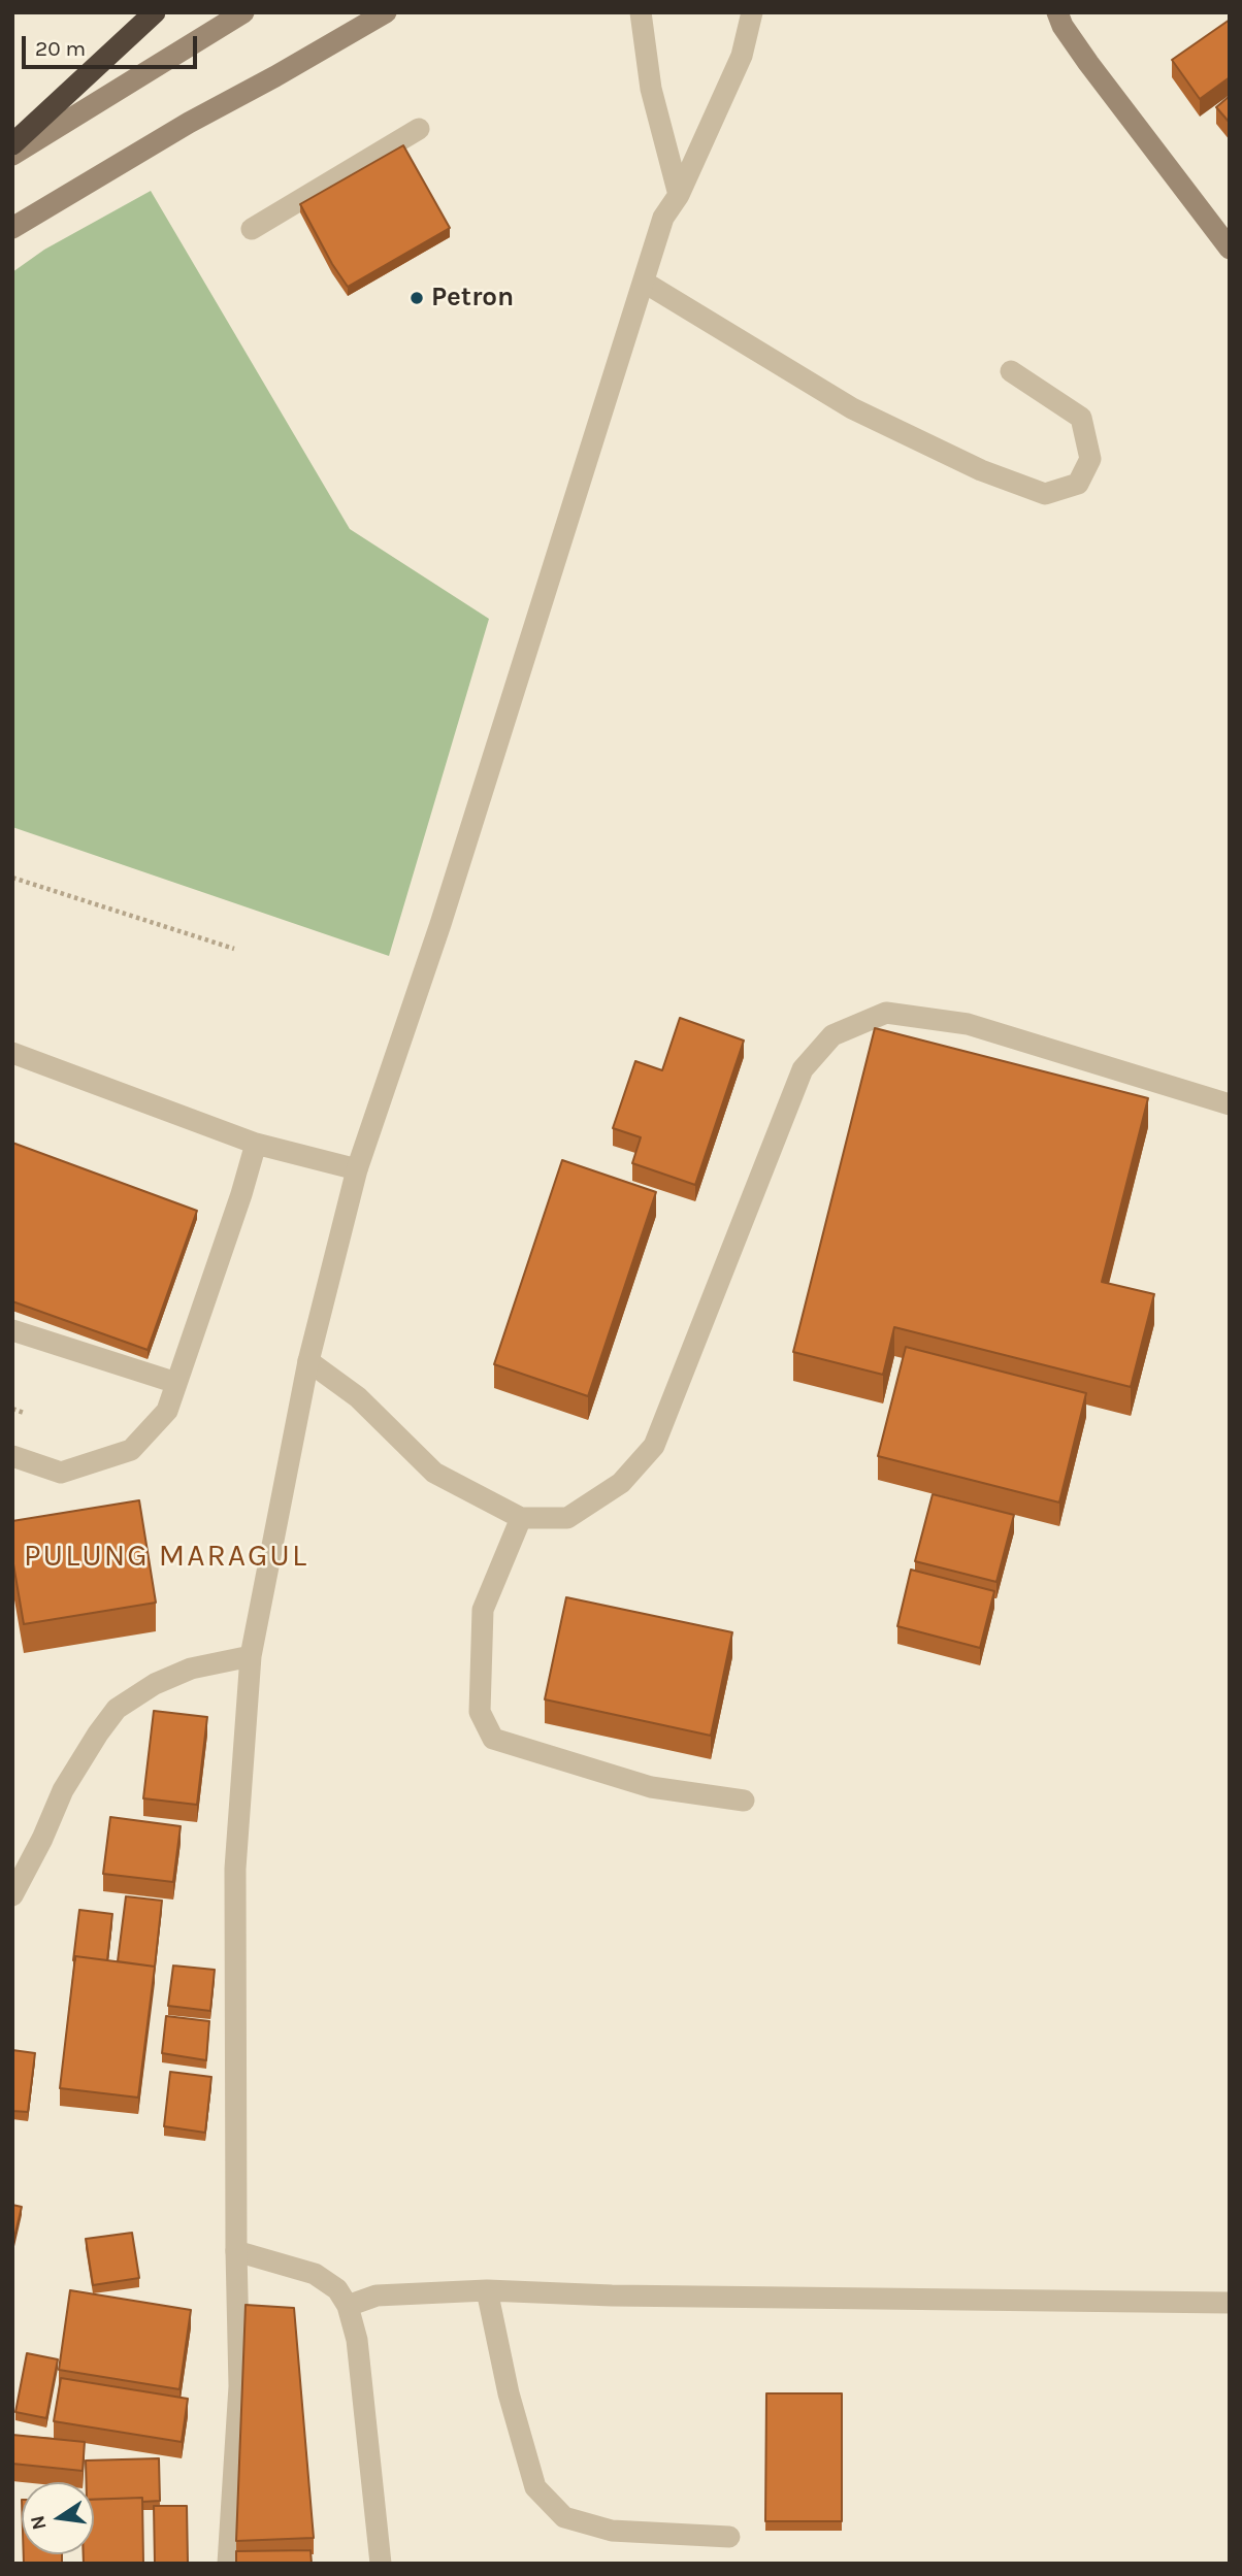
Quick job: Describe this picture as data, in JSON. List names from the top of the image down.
{
  "districts": ["PULUNG MARAGUL"],
  "places": ["Petron"],
  "scale_bar": "20 m",
  "north": "left"
}
